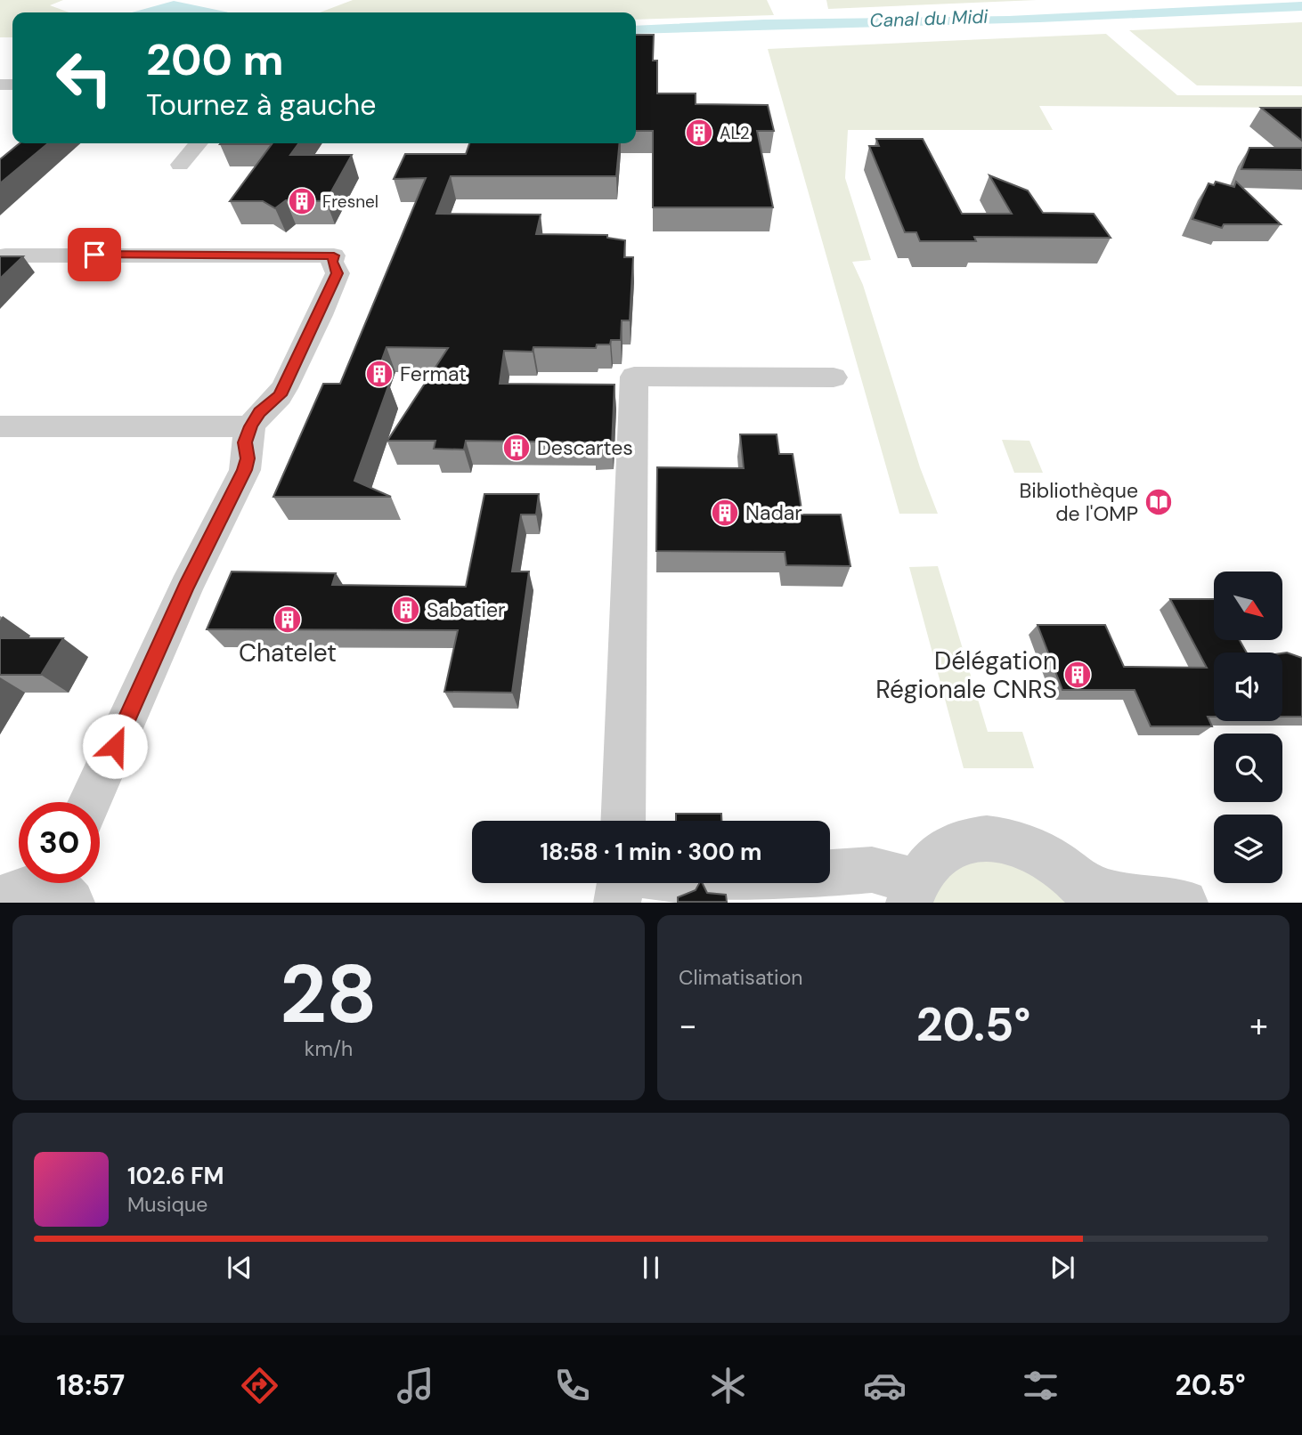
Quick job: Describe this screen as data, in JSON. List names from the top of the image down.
{
  "water": ["Canal du Midi"],
  "places": {
    "building": [
      "AL2",
      "Fresnel",
      "Fermat",
      "Descartes",
      "Nadar",
      "Sabatier",
      "Chatelet",
      "Délégation Régionale CNRS"
    ],
    "library": ["Bibliothèque de l'OMP"]
  },
  "north": "bottom right",
  "page": {
    "turn": ["200 m", "Tournez à gauche"],
    "limit": "30",
    "trip": "18:58 · 1 min · 300 m",
    "tile": [
      ["28", "km/h"],
      "Climatisation"
    ],
    "heat": ["−", "20.5°", "+"],
    "song": ["102.6 FM", "Musique"],
    "tabs": ["18:57", "20.5°"]
  }
}
